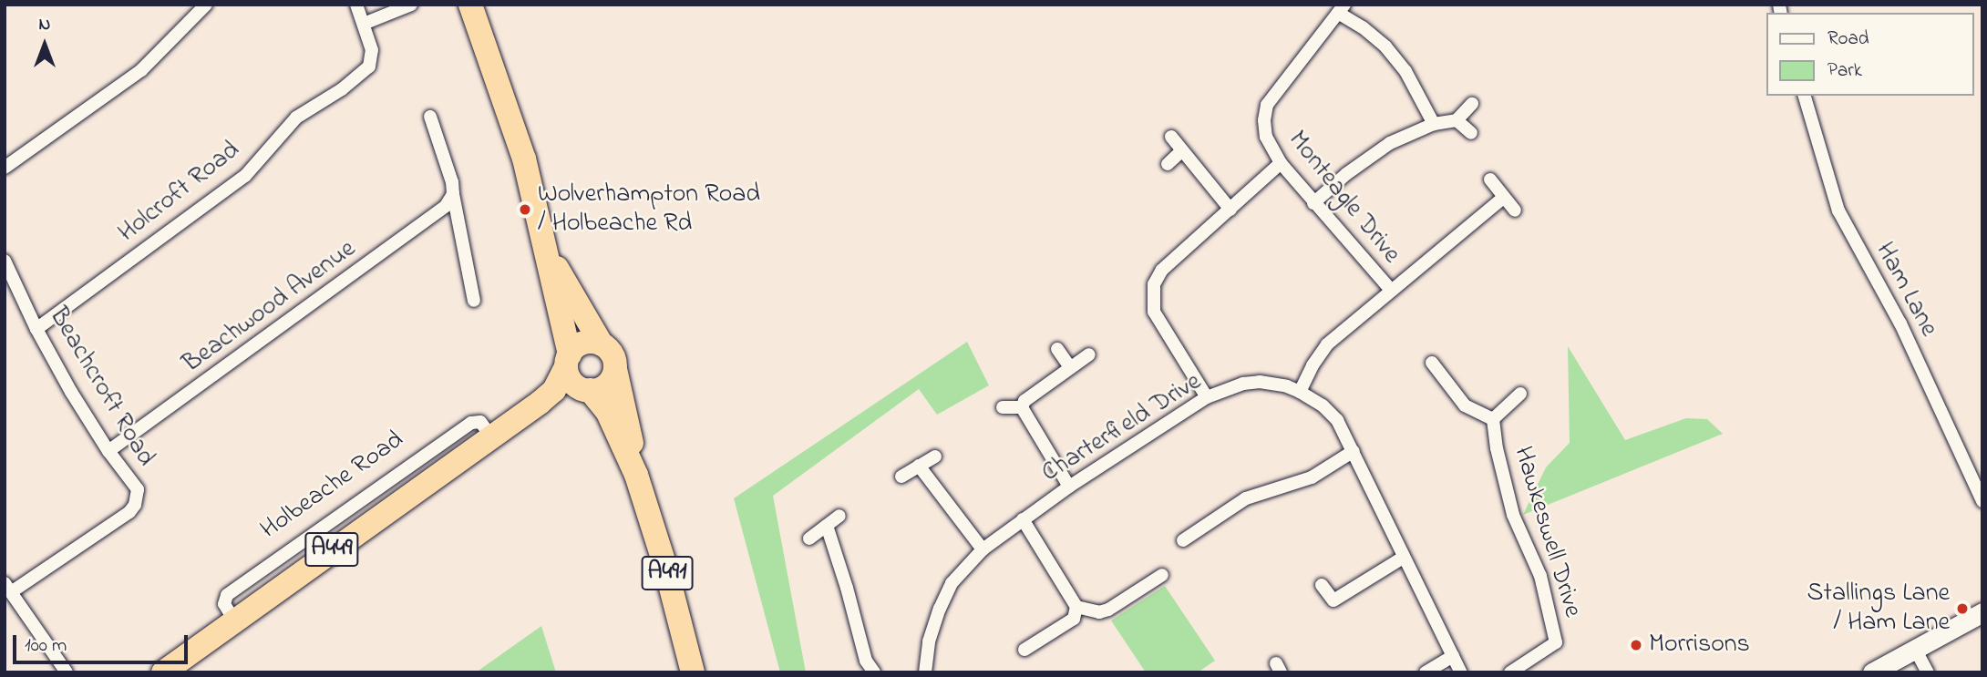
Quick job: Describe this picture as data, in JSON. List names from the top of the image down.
{
  "streets": {
    "highway": ["Holbeache Road", "A449", "A491"],
    "street": [
      "Holcroft Road",
      "Monteagle Drive",
      "Ham Lane",
      "Beachwood Avenue",
      "Beachcroft Road",
      "Charterfield Drive",
      "Hawkeswell Drive"
    ]
  },
  "crossings": [
    ["Holcroft Road", "Beachcroft Road"],
    ["Beachwood Avenue", "Beachcroft Road"],
    ["Holbeache Road", "A491"]
  ],
  "places": ["Wolverhampton Road / Holbeache Rd", "Stallings Lane / Ham Lane", "Morrisons"],
  "legend": ["Road", "Park"],
  "scale_bar": "100 m",
  "north": "top"
}
